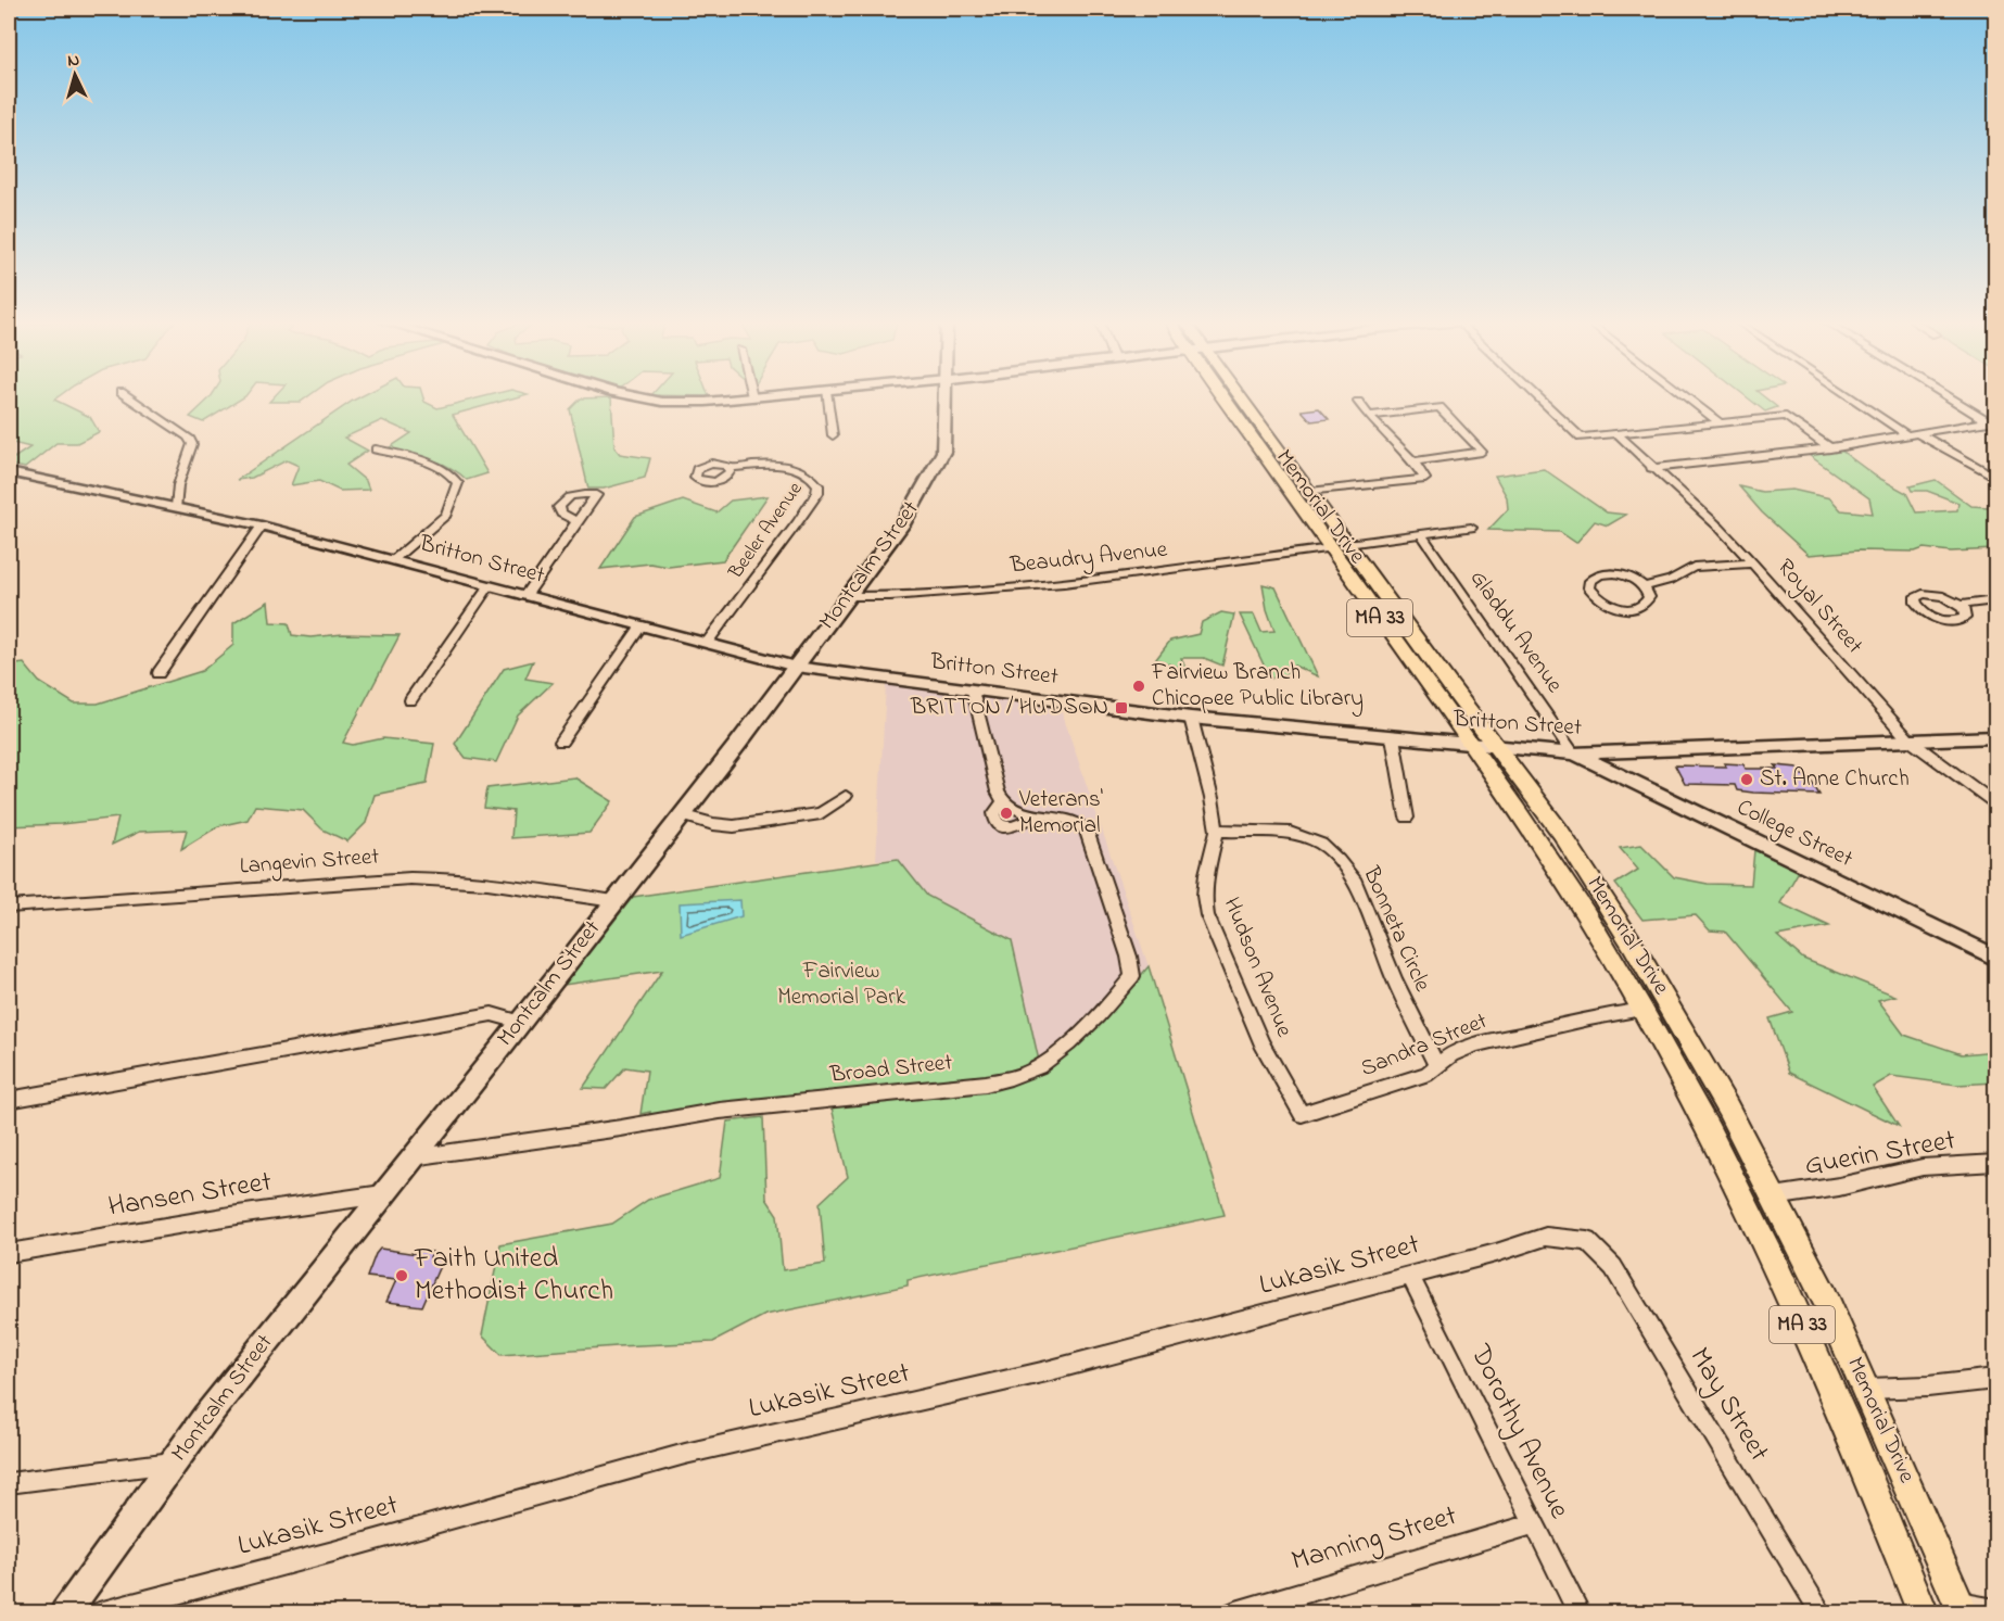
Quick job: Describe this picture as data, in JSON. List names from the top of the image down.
{
  "streets": {
    "main road": ["Memorial Drive", "Montcalm Street", "MA 33"],
    "street": [
      "Beeler Avenue",
      "Beaudry Avenue",
      "Britton Street",
      "Royal Street",
      "Gladdu Avenue",
      "College Street",
      "Langevin Street",
      "Bonneta Circle",
      "Hudson Avenue",
      "Sandra Street",
      "Broad Street",
      "Guerin Street",
      "Hansen Street",
      "Lukasik Street",
      "May Street",
      "Dorothy Avenue",
      "Manning Street"
    ]
  },
  "crossings": [
    ["Memorial Drive", "Beaudry Avenue"],
    ["Memorial Drive", "Britton Street"],
    ["Memorial Drive", "Sandra Street"],
    ["Memorial Drive", "Guerin Street"],
    ["Beeler Avenue", "Britton Street"],
    ["Beaudry Avenue", "Montcalm Street"],
    ["Beaudry Avenue", "Gladdu Avenue"],
    ["Britton Street", "Montcalm Street"],
    ["Britton Street", "Royal Street"],
    ["Britton Street", "Gladdu Avenue"],
    ["Britton Street", "College Street"],
    ["Britton Street", "Hudson Avenue"],
    ["Montcalm Street", "Langevin Street"],
    ["Montcalm Street", "Broad Street"],
    ["Montcalm Street", "Hansen Street"],
    ["Gladdu Avenue", "College Street"],
    ["Bonneta Circle", "Hudson Avenue"],
    ["Bonneta Circle", "Sandra Street"],
    ["Hudson Avenue", "Sandra Street"],
    ["Lukasik Street", "May Street"],
    ["Lukasik Street", "Dorothy Avenue"],
    ["Dorothy Avenue", "Manning Street"]
  ],
  "parks": ["Fairview Memorial Park"],
  "places": {
    "other": [
      "Fairview Branch Chicopee Public Library",
      "St. Anne Church",
      "Veterans' Memorial",
      "Faith United Methodist Church"
    ],
    "transit": ["BRITTON / HUDSON"]
  },
  "north": "top"
}
